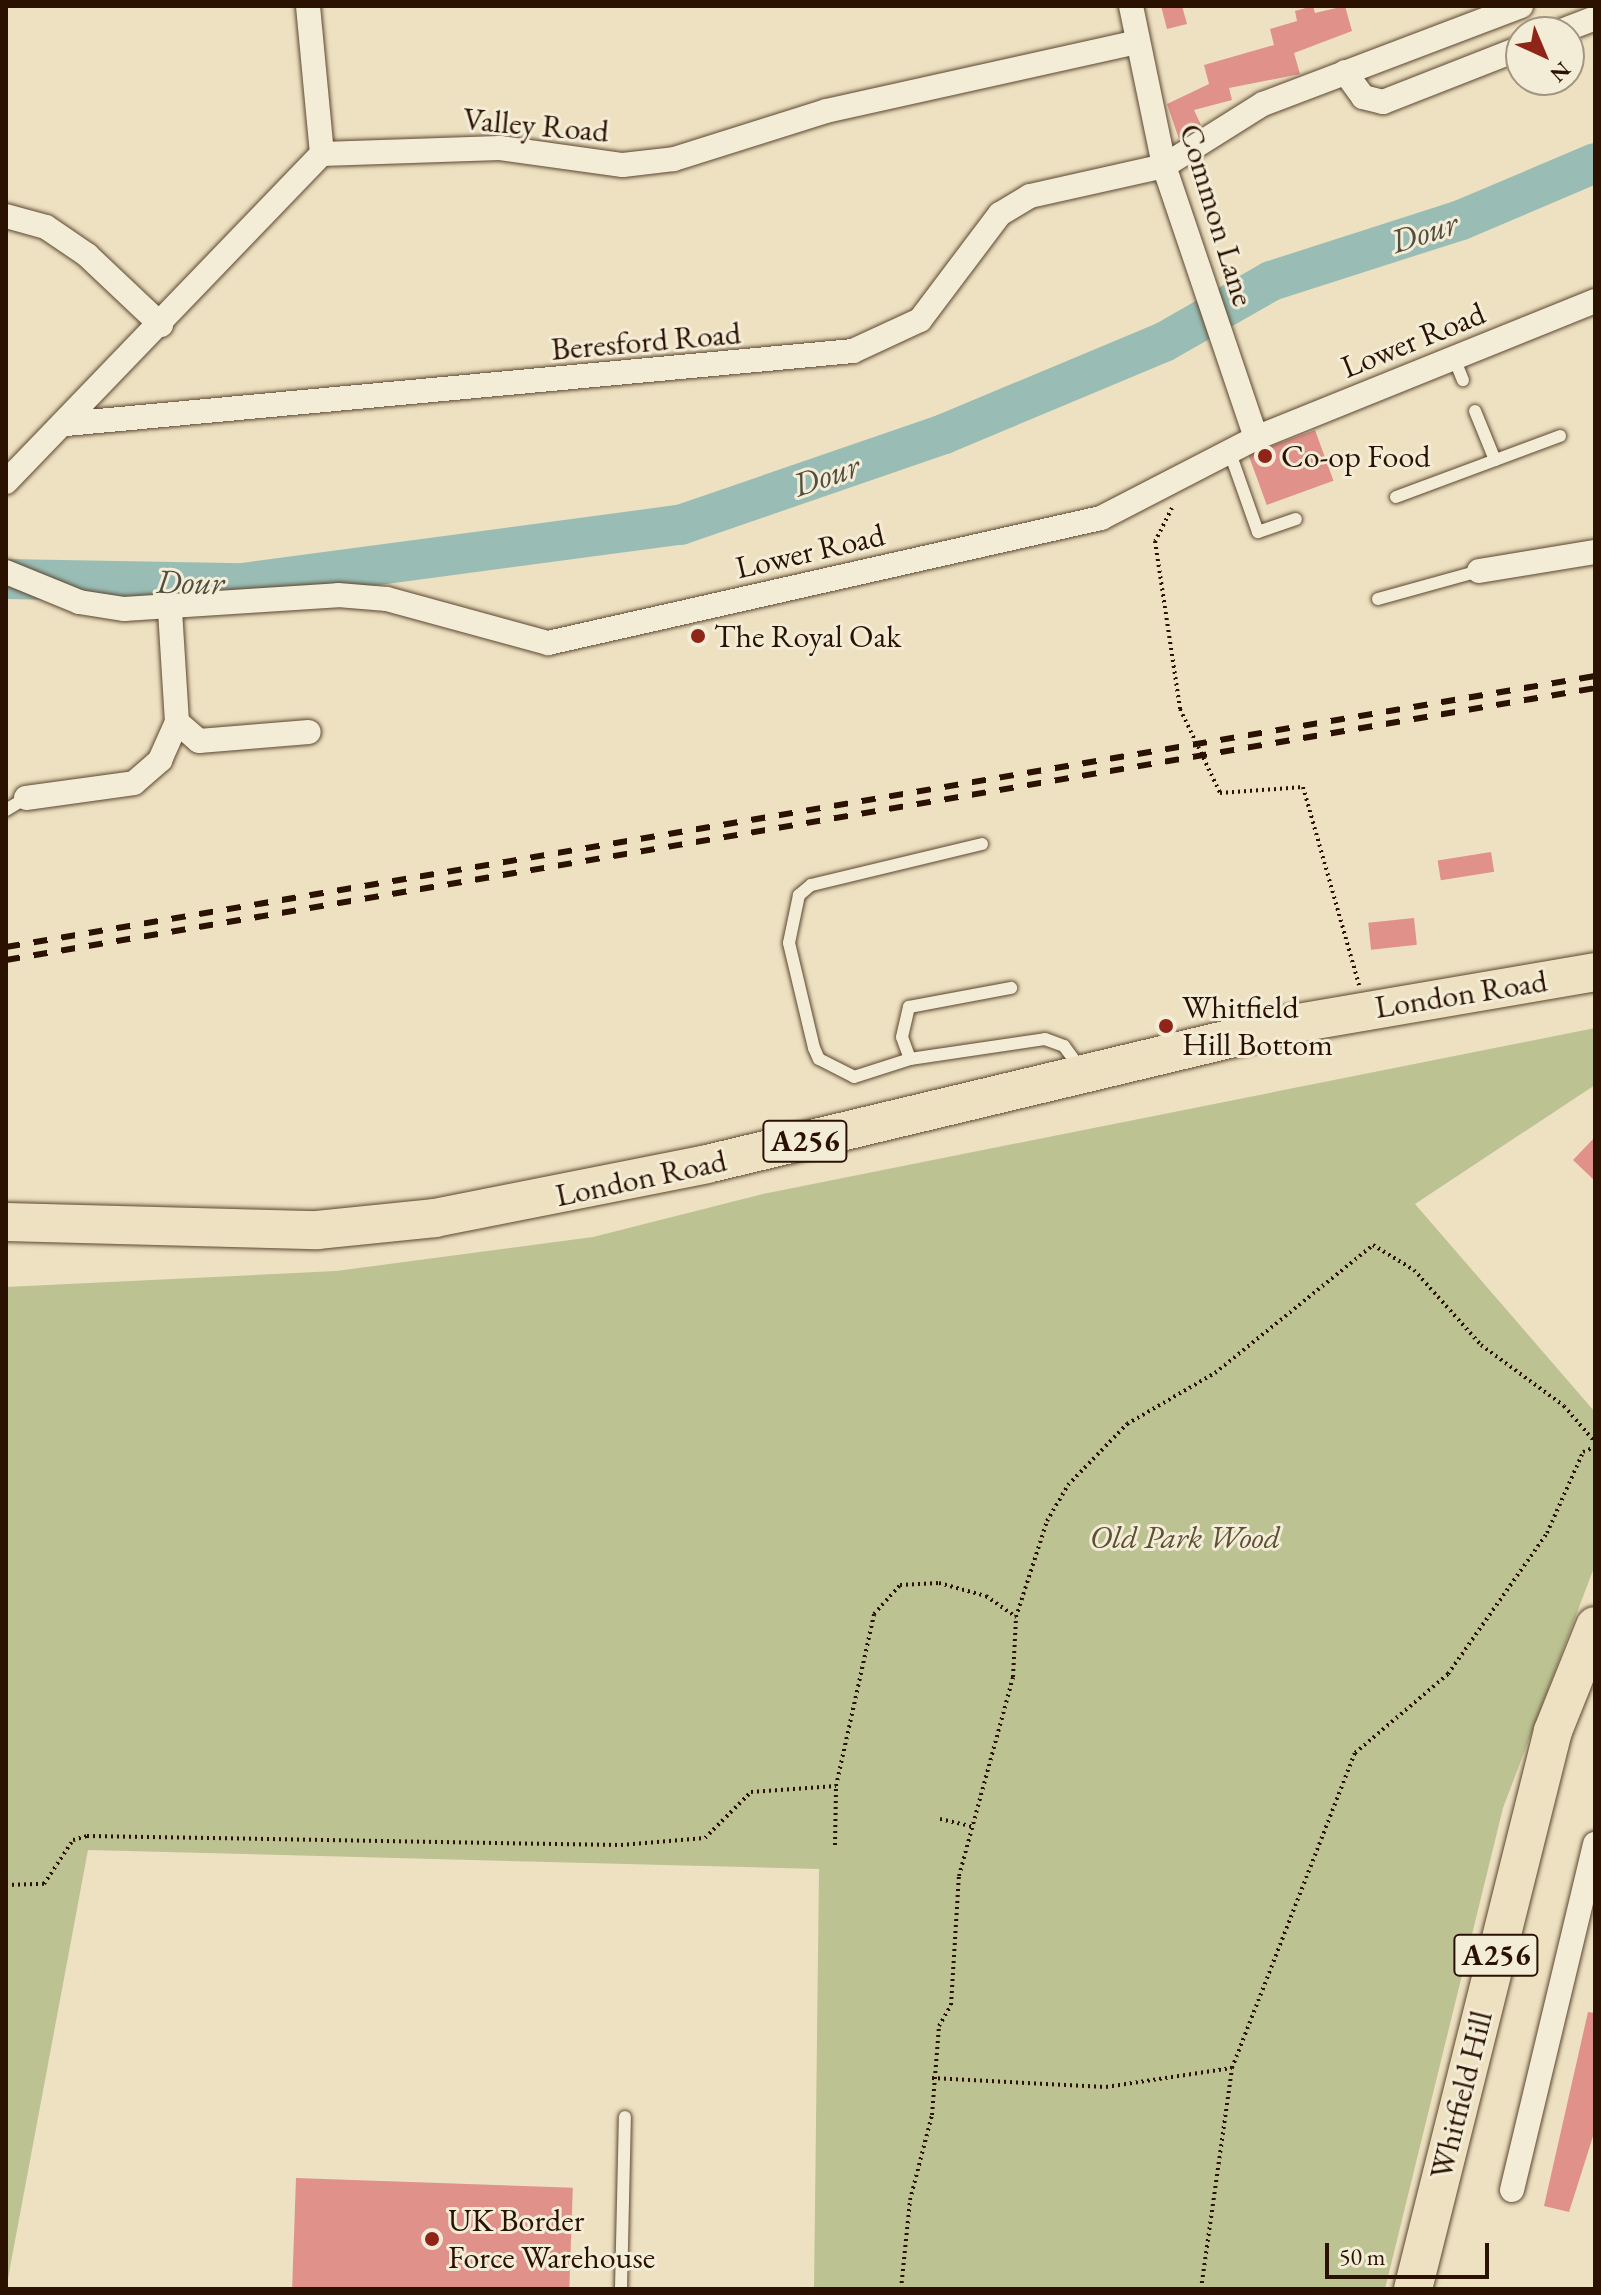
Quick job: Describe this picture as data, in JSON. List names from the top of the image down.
{
  "streets": {
    "main road": ["London Road", "A256", "Whitfield Hill"],
    "street": [
      "Valley Road",
      "Common Lane",
      "Lower Road",
      "Beresford Road"
    ]
  },
  "crossings": [
    ["Valley Road", "Common Lane"],
    ["Common Lane", "Lower Road"],
    ["Common Lane", "Beresford Road"]
  ],
  "water": ["Dour"],
  "parks": ["Old Park Wood"],
  "places": [
    "Co-op Food",
    "The Royal Oak",
    "Whitfield Hill Bottom",
    "UK Border Force Warehouse"
  ],
  "scale_bar": "50 m",
  "north": "bottom right"
}
